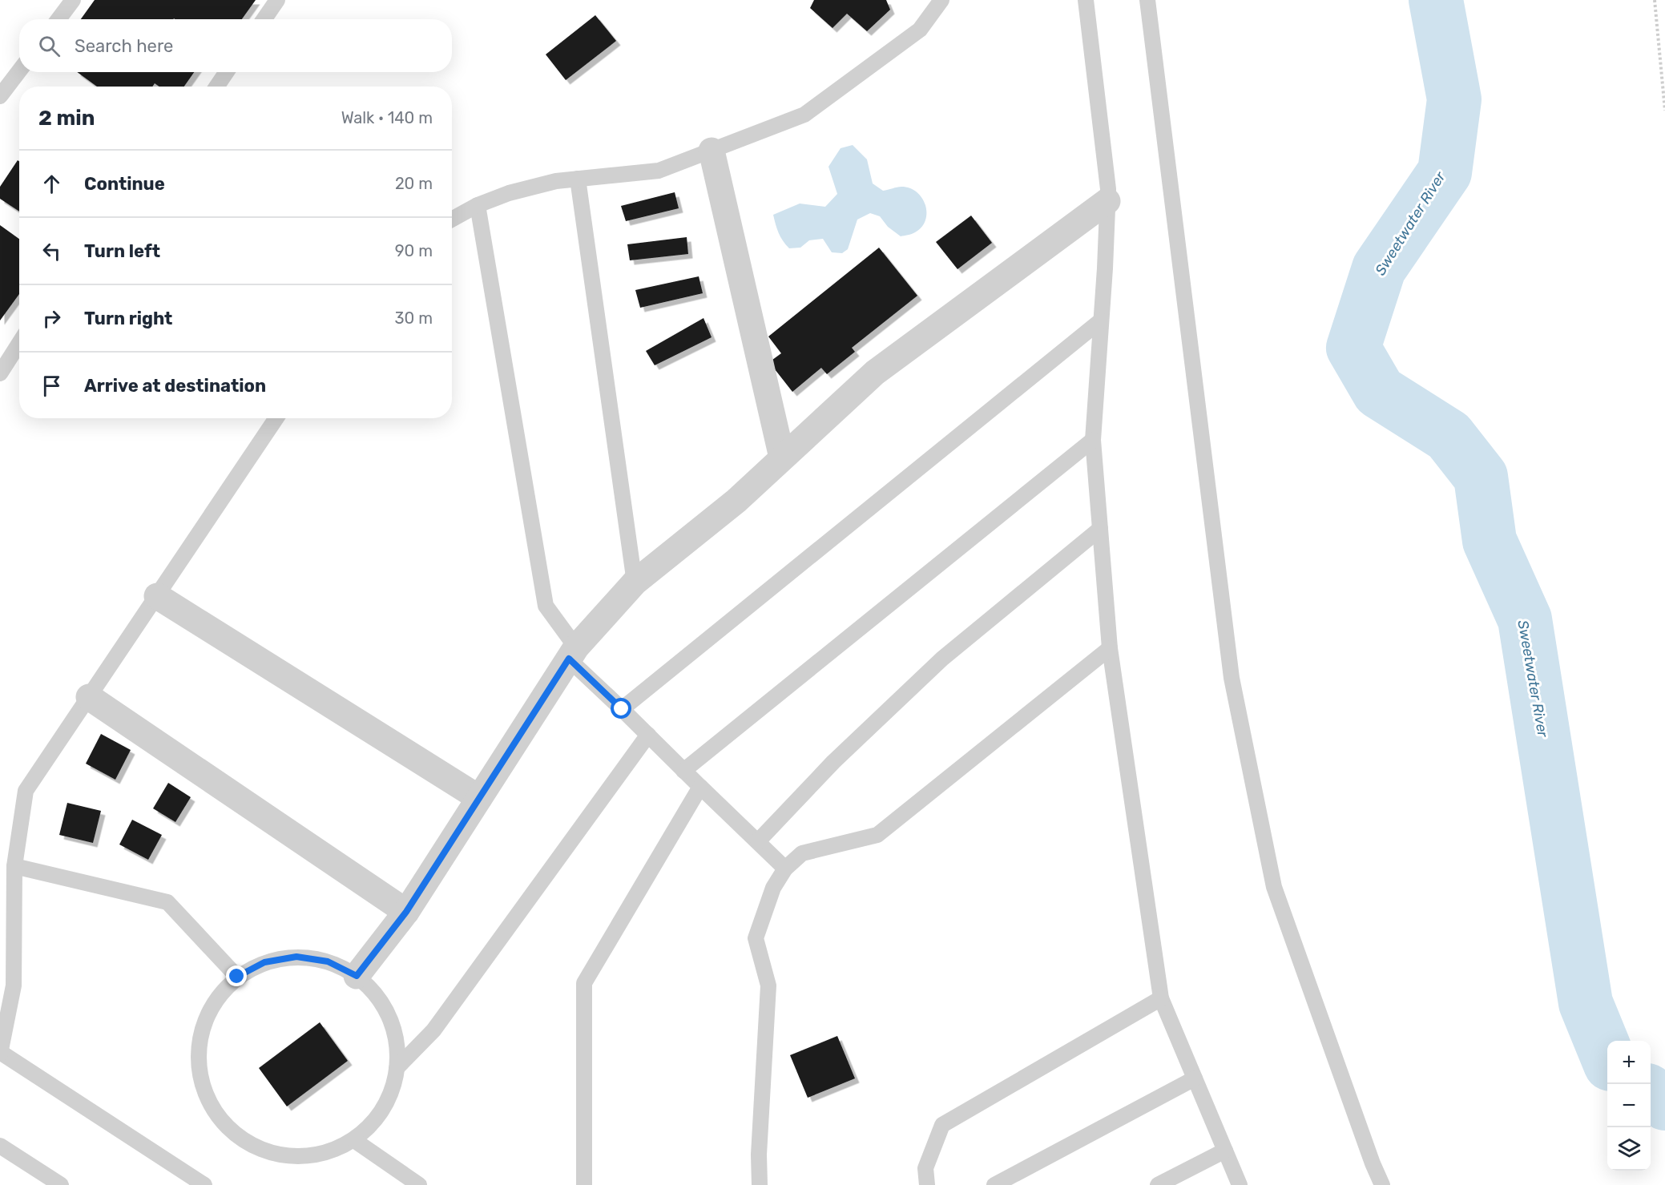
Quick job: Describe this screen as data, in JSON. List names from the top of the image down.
{
  "water": ["Sweetwater River"],
  "page": {
    "search": "Search here",
    "heading": ["2 min", "Walk · 140 m"],
    "list": [
      ["Continue", "20 m"],
      ["Turn left", "90 m"],
      ["Turn right", "30 m"],
      "Arrive at destination"
    ],
    "map_buttons": ["+", "−"]
  }
}
